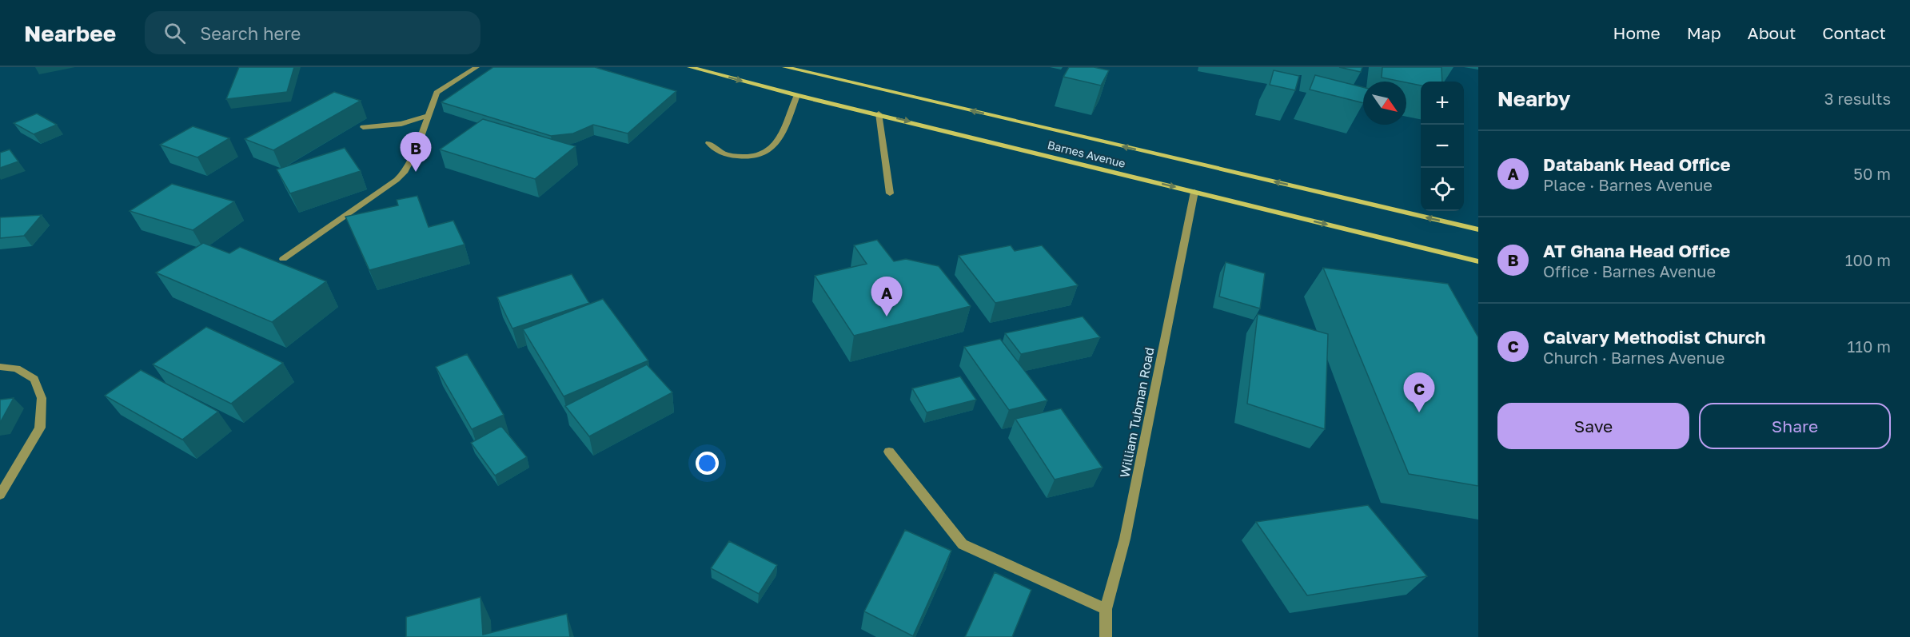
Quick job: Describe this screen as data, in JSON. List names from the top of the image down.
{
  "streets": {
    "main road": ["Barnes Avenue"],
    "street": ["William Tubman Road"]
  },
  "crossings": [
    ["Barnes Avenue", "William Tubman Road"]
  ],
  "north": "bottom right",
  "page": {
    "header": "Nearbee",
    "search": "Search here",
    "nav": [
      "Home",
      "Map",
      "About",
      "Contact"
    ],
    "heading": ["Nearby", "3 results"],
    "map_buttons": ["+", "−"],
    "list": [
      {
        "mark": "A",
        "name": "Databank Head Office",
        "note": "Place · Barnes Avenue",
        "value": "50 m"
      },
      {
        "mark": "B",
        "name": "AT Ghana Head Office",
        "note": "Office · Barnes Avenue",
        "value": "100 m"
      },
      {
        "mark": "C",
        "name": "Calvary Methodist Church",
        "note": "Church · Barnes Avenue",
        "value": "110 m"
      }
    ],
    "pins": ["B", "A", "C"],
    "buttons": ["Save", "Share"]
  }
}
